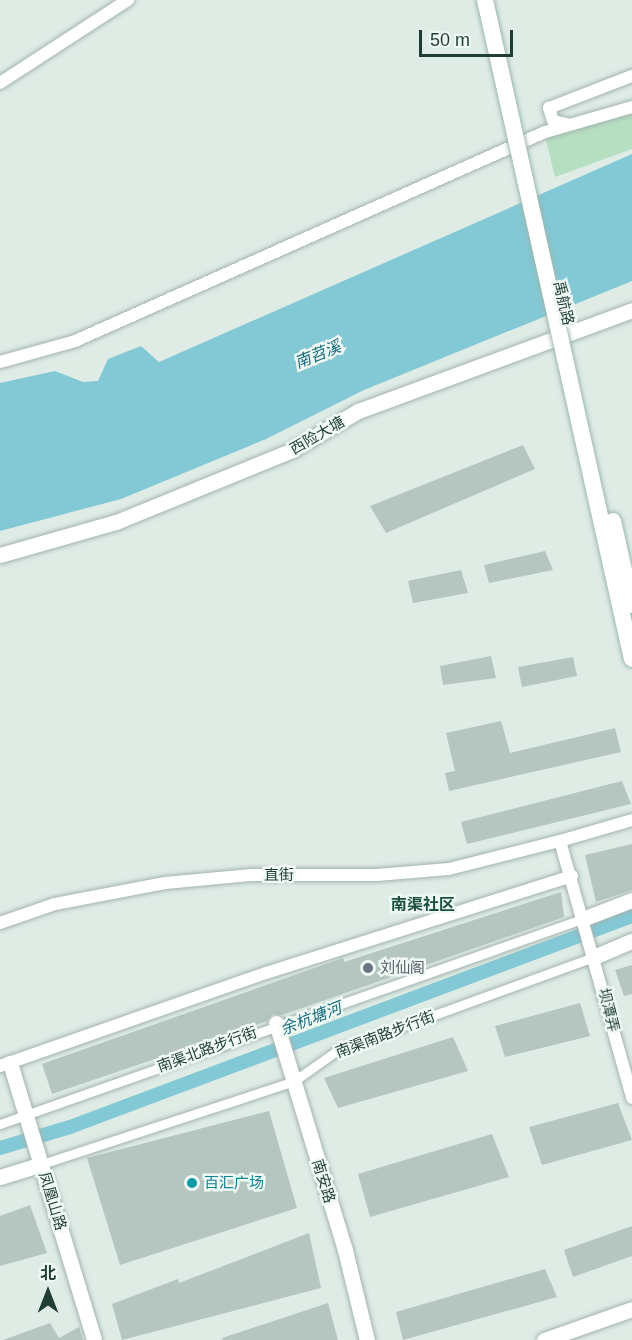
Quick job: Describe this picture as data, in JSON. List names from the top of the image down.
{
  "streets": {
    "main road": ["禹航路"],
    "street": [
      "西险大塘",
      "直街",
      "坝潭弄",
      "南渠南路步行街",
      "南渠北路步行街",
      "南安路",
      "凤凰山路"
    ]
  },
  "crossings": [
    ["直街", "坝潭弄"],
    ["坝潭弄", "南渠南路步行街"],
    ["坝潭弄", "南渠北路步行街"],
    ["南渠南路步行街", "南安路"],
    ["南渠南路步行街", "凤凰山路"],
    ["南渠北路步行街", "南安路"],
    ["南渠北路步行街", "凤凰山路"]
  ],
  "districts": ["南渠社区"],
  "water": ["南苕溪", "余杭塘河"],
  "places": ["刘仙阁", "百汇广场"],
  "scale_bar": "50 m",
  "north": "top"
}
